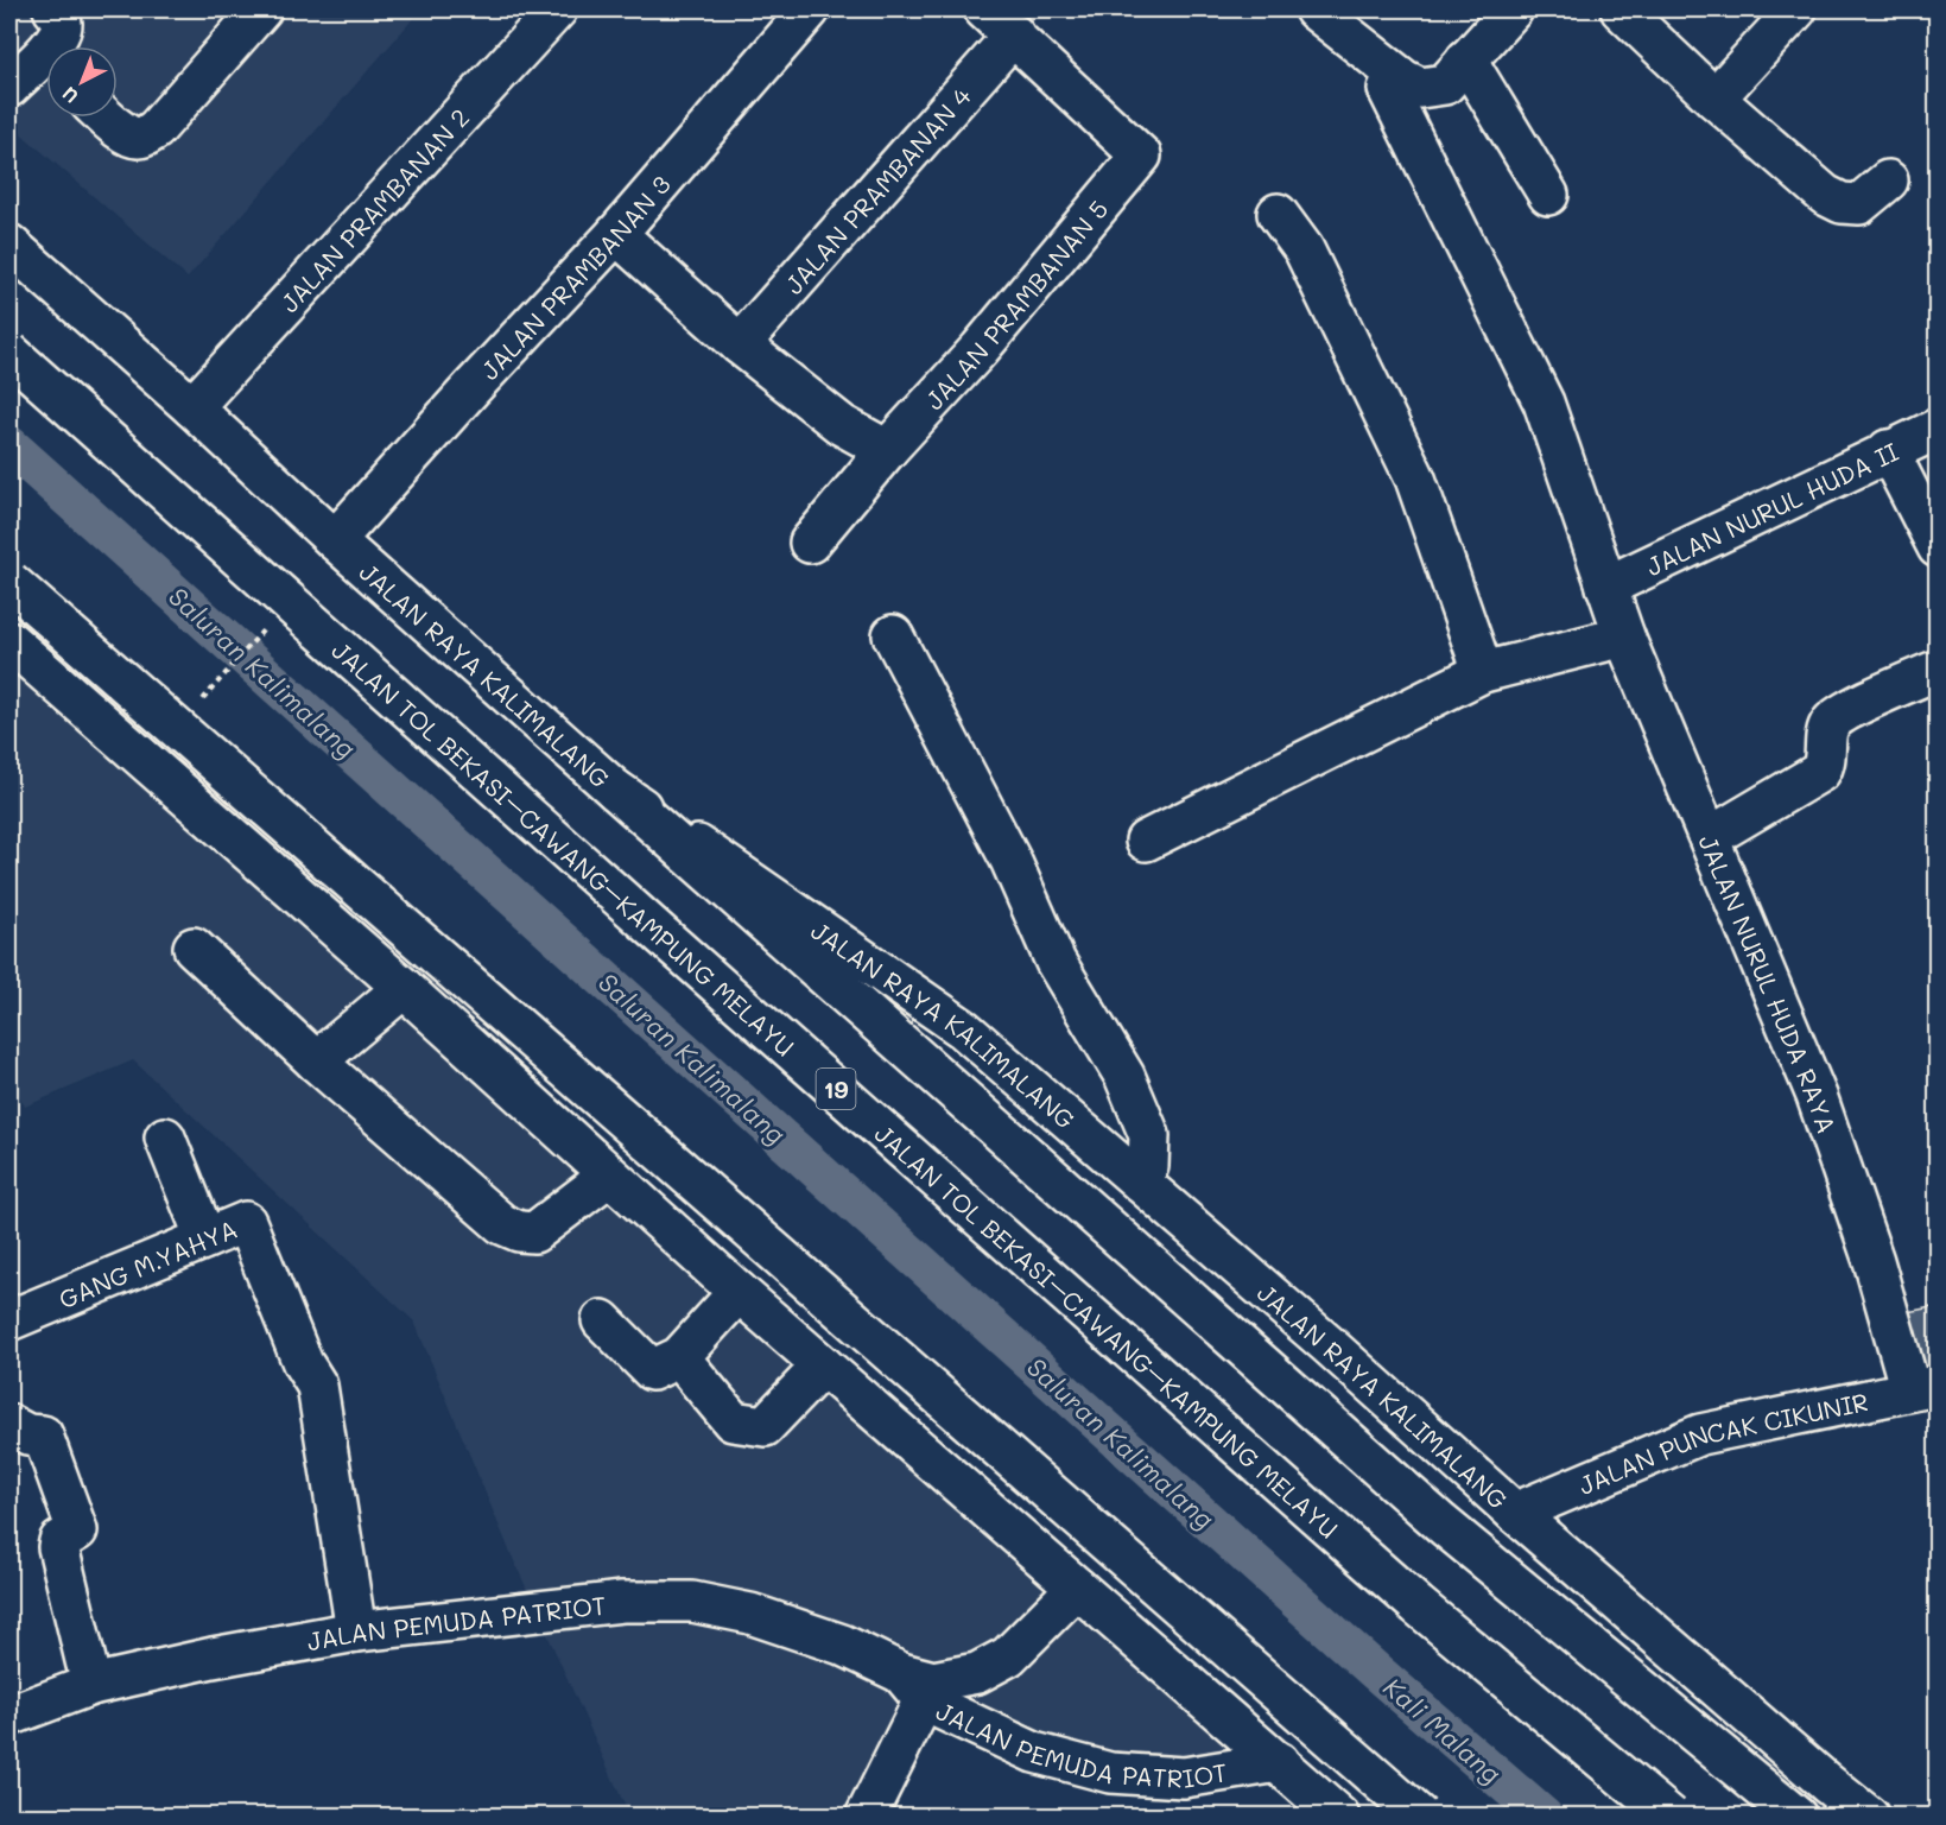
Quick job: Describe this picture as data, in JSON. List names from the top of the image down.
{
  "streets": {
    "main road": [
      "JALAN PRAMBANAN 4",
      "JALAN PRAMBANAN 2",
      "JALAN PRAMBANAN 3",
      "JALAN PRAMBANAN 5",
      "JALAN NURUL HUDA II",
      "JALAN RAYA KALIMALANG",
      "JALAN TOL BEKASI–CAWANG–KAMPUNG MELAYU",
      "JALAN NURUL HUDA RAYA",
      "19",
      "GANG M.YAHYA",
      "JALAN PUNCAK CIKUNIR",
      "JALAN PEMUDA PATRIOT"
    ]
  },
  "crossings": [
    ["JALAN PRAMBANAN 4", "JALAN PRAMBANAN 5"],
    ["JALAN PRAMBANAN 2", "JALAN RAYA KALIMALANG"],
    ["JALAN PRAMBANAN 3", "JALAN RAYA KALIMALANG"],
    ["JALAN NURUL HUDA II", "JALAN NURUL HUDA RAYA"],
    ["JALAN RAYA KALIMALANG", "JALAN PUNCAK CIKUNIR"],
    ["JALAN NURUL HUDA RAYA", "JALAN PUNCAK CIKUNIR"],
    ["GANG M.YAHYA", "JALAN PEMUDA PATRIOT"]
  ],
  "water": ["Saluran Kalimalang", "Kali Malang"],
  "north": "bottom left"
}
